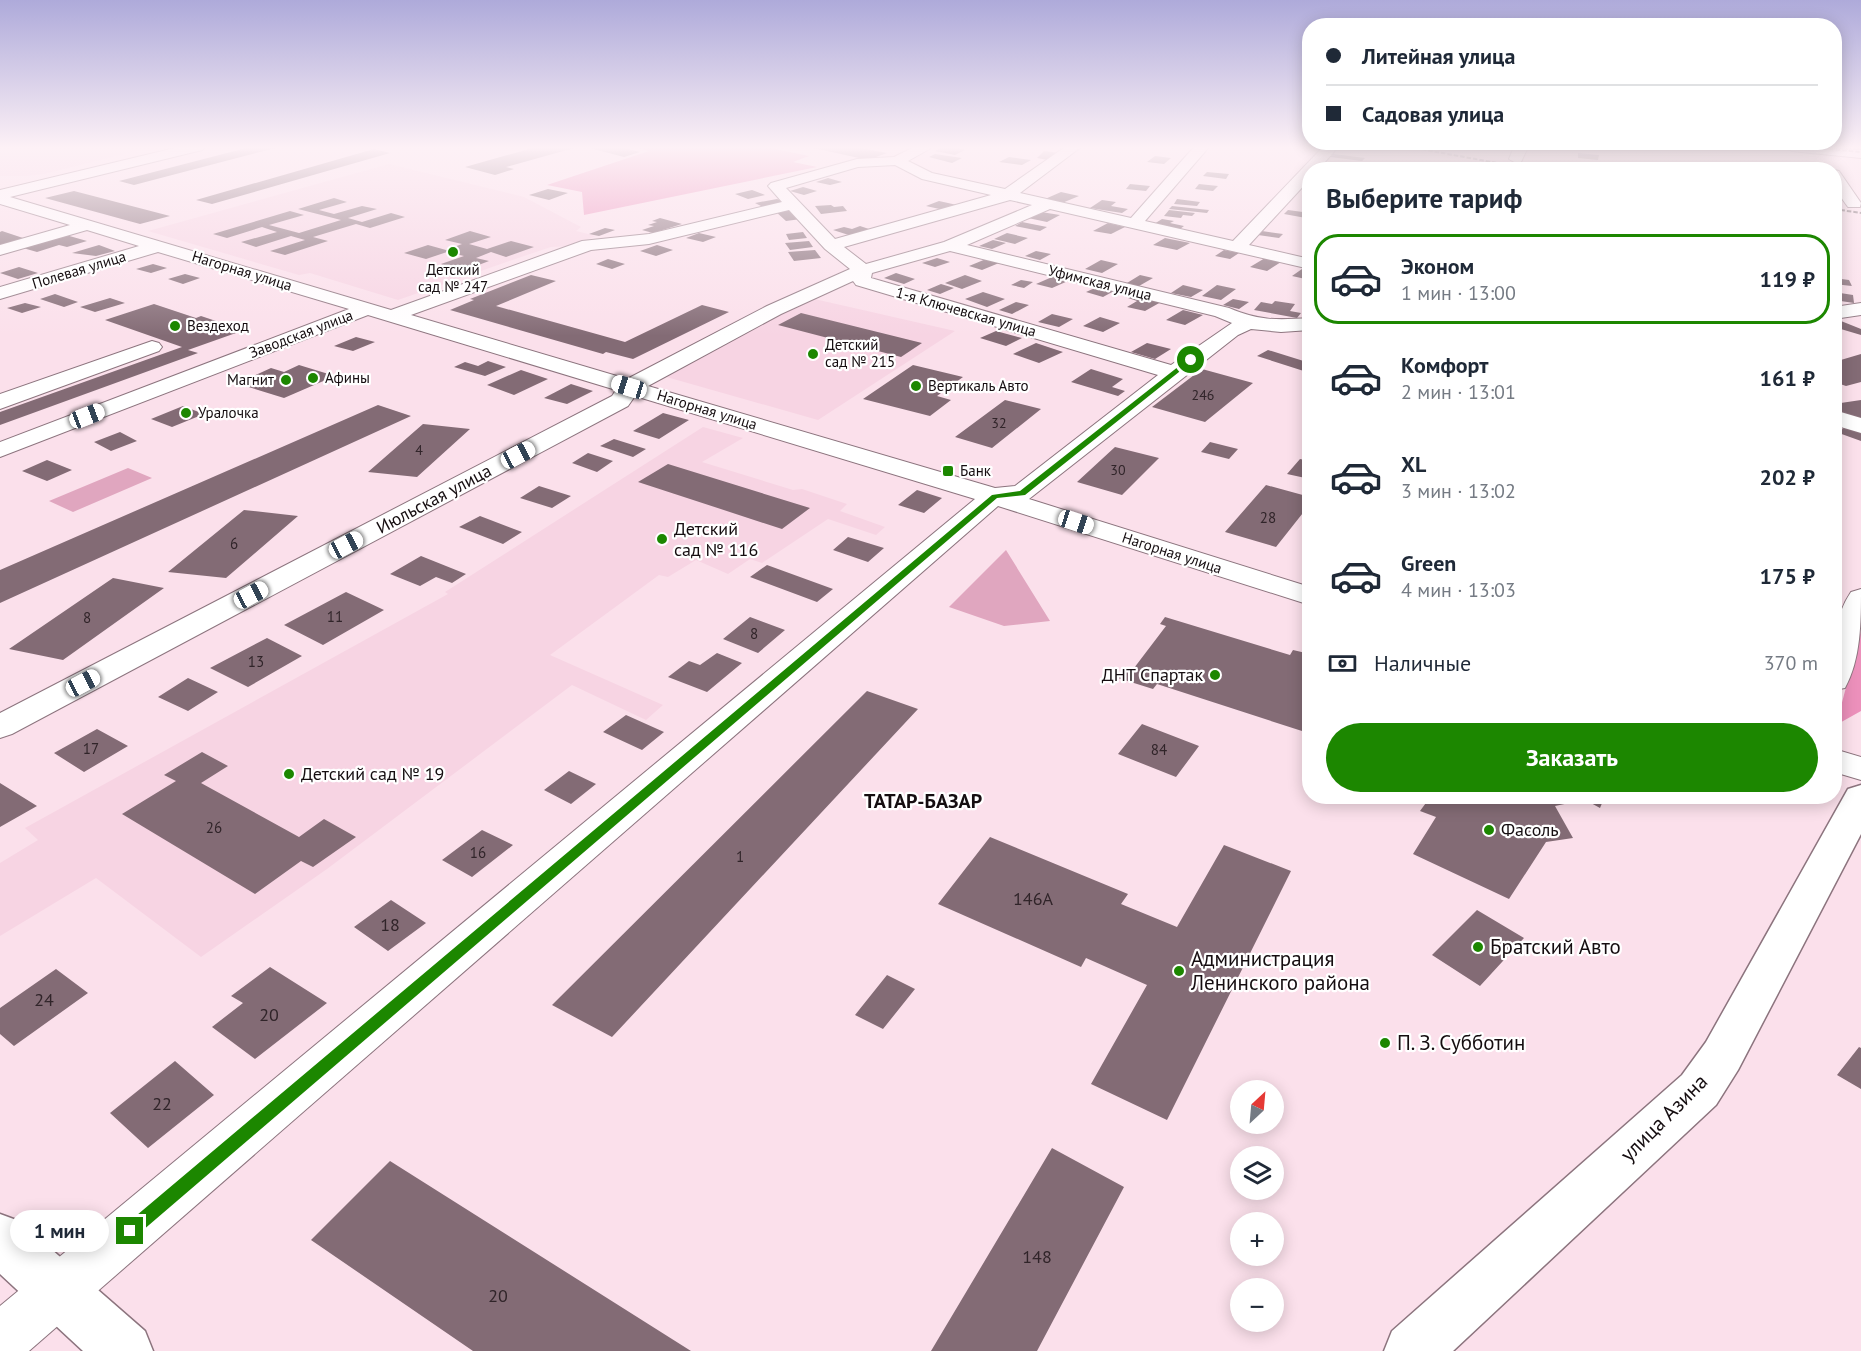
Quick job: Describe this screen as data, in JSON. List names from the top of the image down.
{
  "streets": {
    "main road": ["улица Азина"],
    "street": [
      "Полевая улица",
      "Нагорная улица",
      "Уфимская улица",
      "1-я Ключевская улица",
      "Заводская улица",
      "Июльская улица"
    ]
  },
  "crossings": [
    ["Полевая улица", "Нагорная улица"],
    ["Нагорная улица", "Заводская улица"],
    ["Нагорная улица", "Июльская улица"],
    ["Уфимская улица", "Июльская улица"],
    ["1-я Ключевская улица", "Июльская улица"]
  ],
  "districts": ["ТАТАР-БАЗАР"],
  "places": {
    "other": [
      "Детский сад № 247",
      "Вездеход",
      "Детский сад № 215",
      "Афины",
      "Магнит",
      "Вертикаль Авто",
      "Уралочка",
      "Детский сад № 116",
      "ДНТ Спартак",
      "Детский сад № 19",
      "Фасоль",
      "Братский Авто",
      "Администрация Ленинского района",
      "П. З. Субботин"
    ],
    "transit": ["Банк"]
  },
  "house_numbers": [
    "246",
    "32",
    "4",
    "30",
    "28",
    "6",
    "11",
    "8",
    "8",
    "13",
    "17",
    "84",
    "26",
    "16",
    "1",
    "146А",
    "18",
    "24",
    "20",
    "22",
    "148",
    "20"
  ],
  "north": "top right",
  "page": {
    "banner": ["Литейная улица", "Садовая улица"],
    "heading": "Выберите тариф",
    "list": [
      {
        "name": "Эконом",
        "note": "1 мин · 13:00",
        "value": "119 ₽"
      },
      {
        "name": "Комфорт",
        "note": "2 мин · 13:01",
        "value": "161 ₽"
      },
      {
        "name": "XL",
        "note": "3 мин · 13:02",
        "value": "202 ₽"
      },
      {
        "name": "Green",
        "note": "4 мин · 13:03",
        "value": "175 ₽"
      }
    ],
    "pay": ["Наличные", "370 m"],
    "buttons": "Заказать",
    "map_buttons": ["+", "−"],
    "bubble": "1 мин"
  }
}
